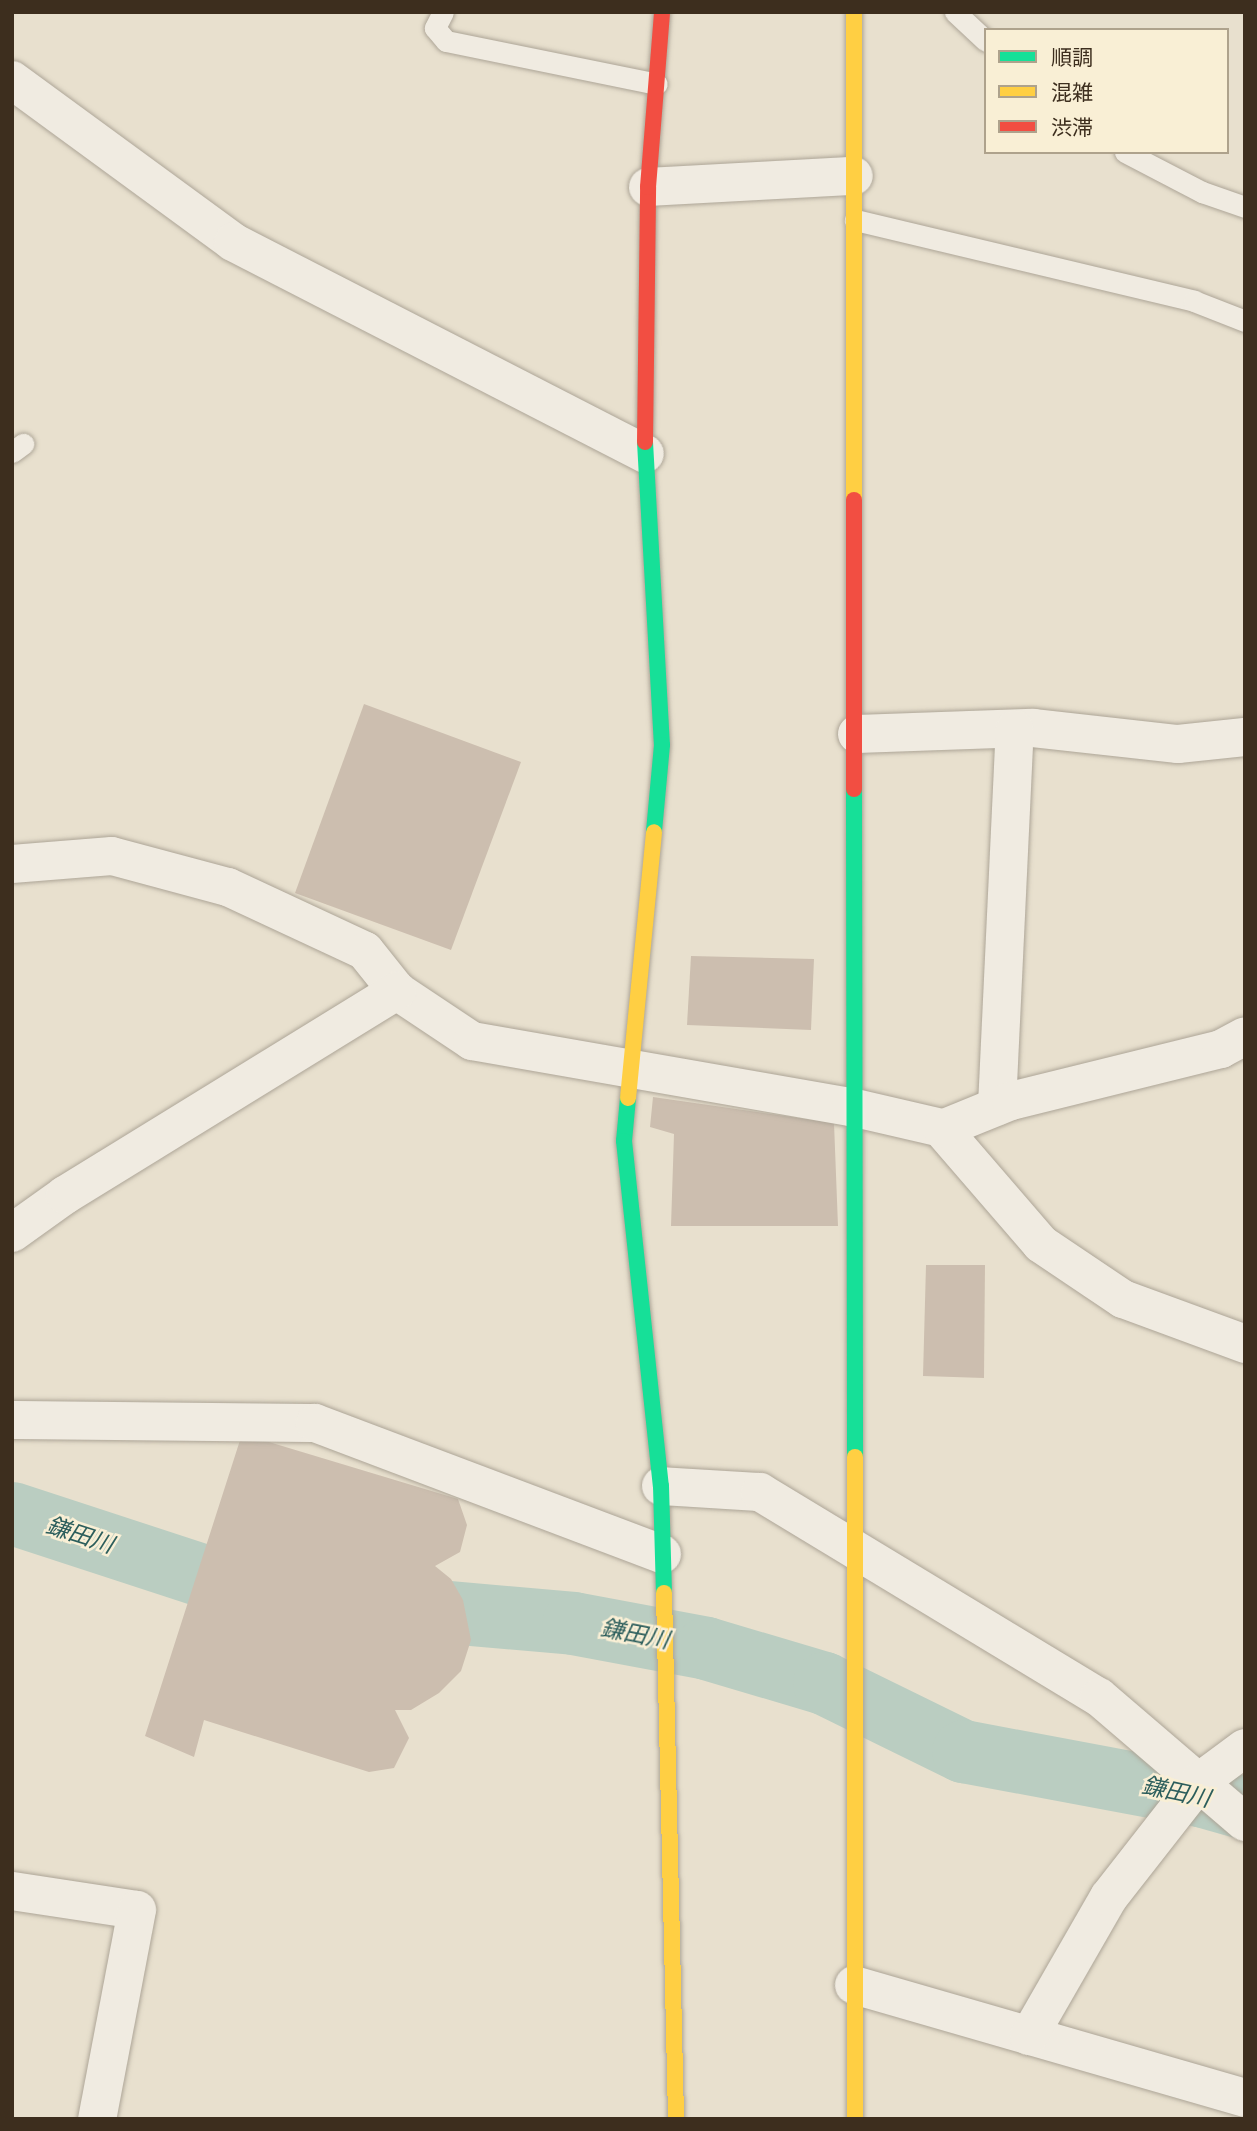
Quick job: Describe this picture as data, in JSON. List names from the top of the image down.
{
  "water": ["鎌田川"],
  "legend": ["順調", "混雑", "渋滞"]
}
